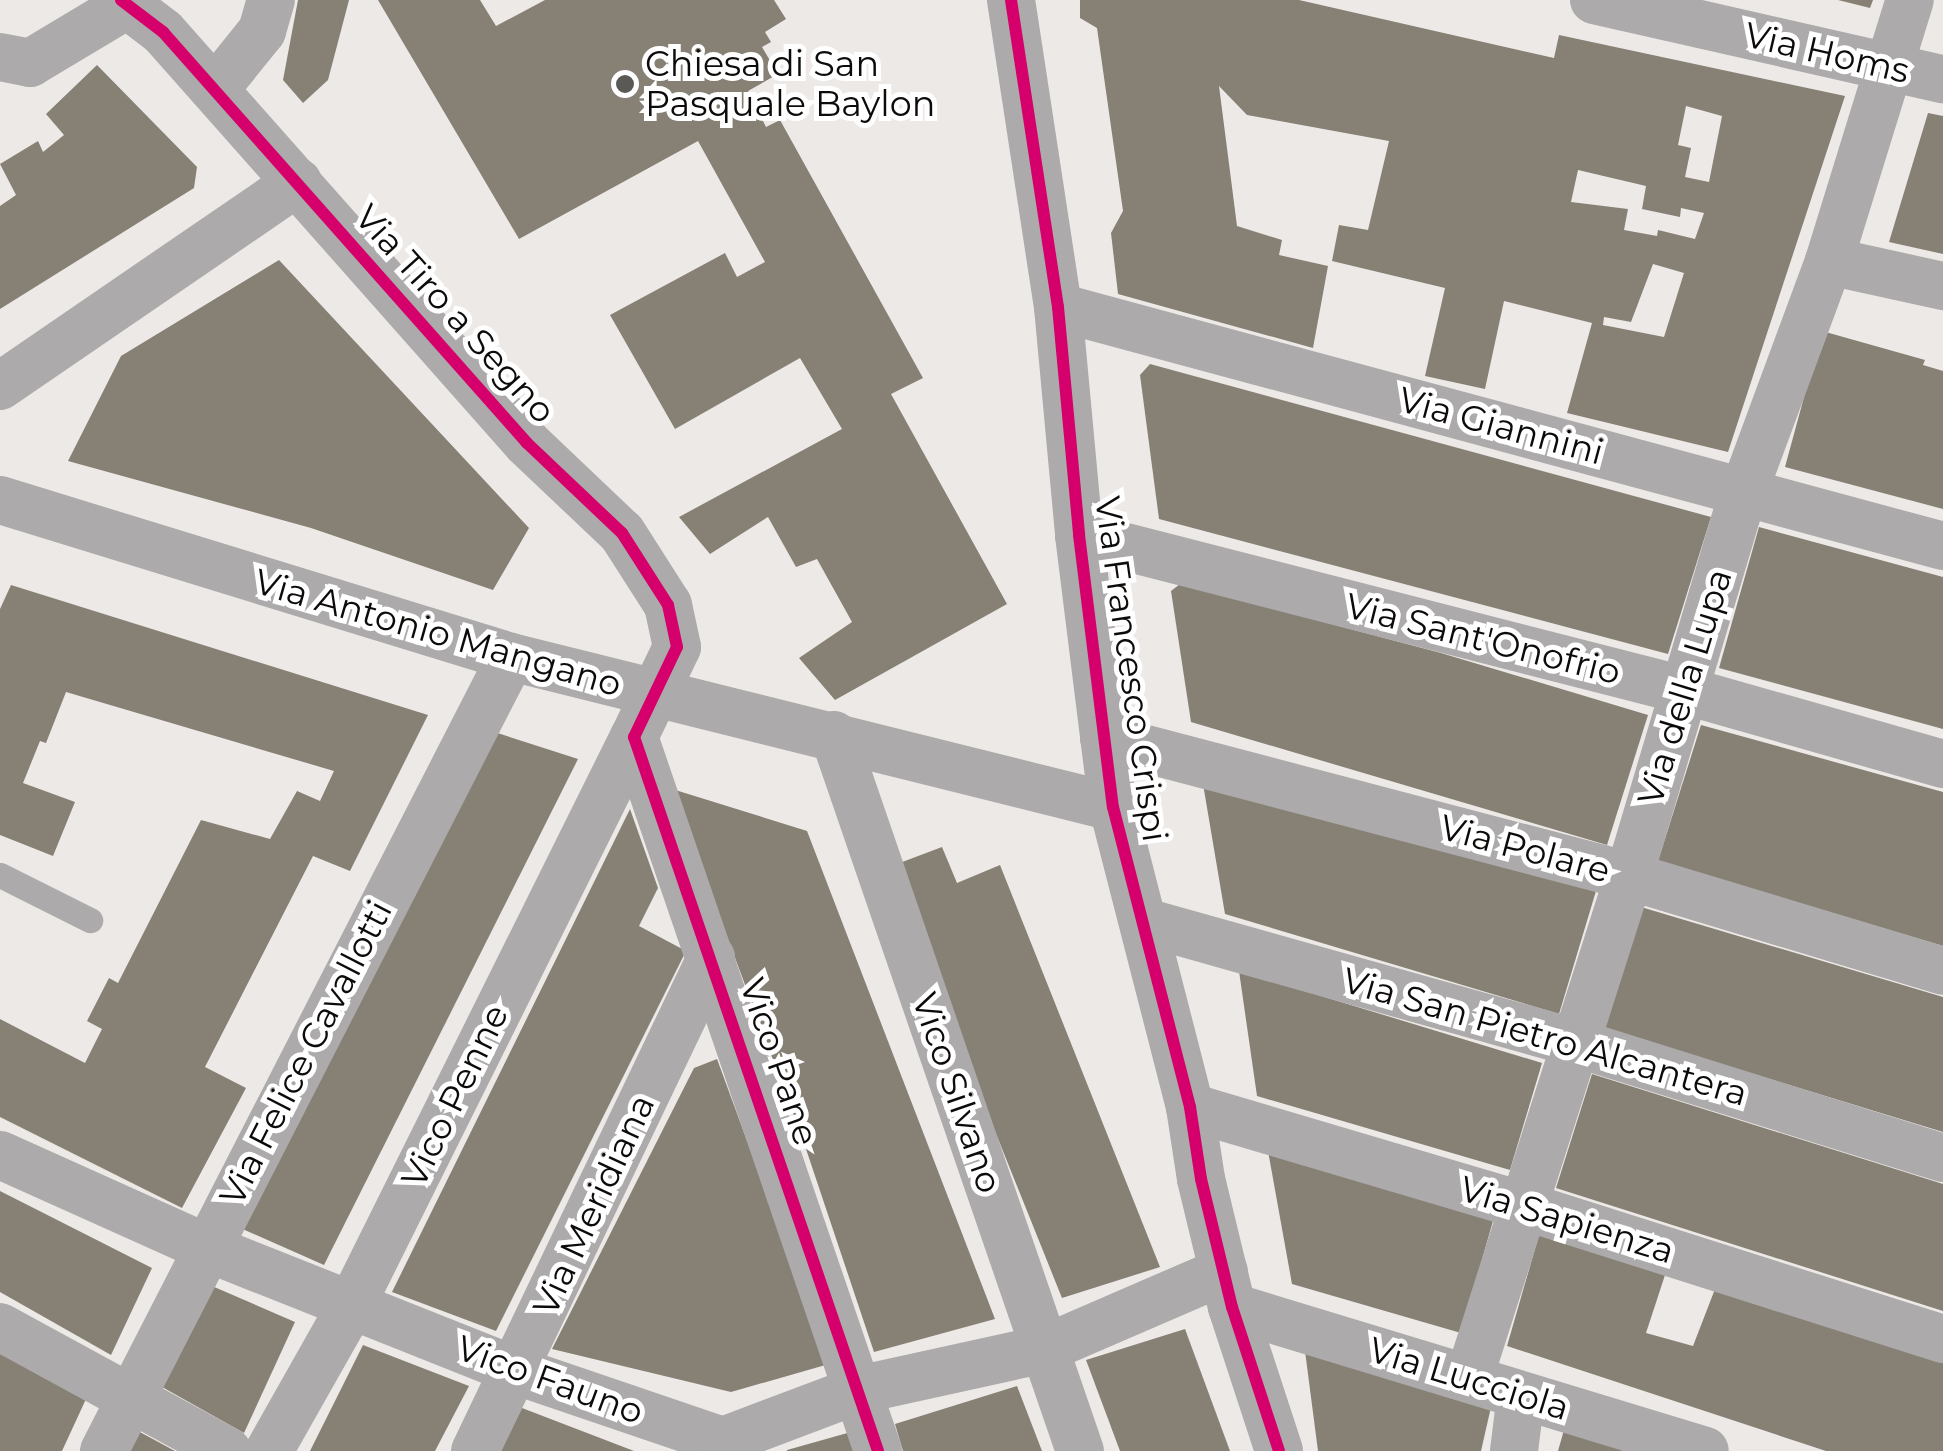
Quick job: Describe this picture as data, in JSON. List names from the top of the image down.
{
  "streets": {
    "street": [
      "Via Homs",
      "Via Tiro a Segno",
      "Via Giannini",
      "Via Antonio Mangano",
      "Via Sant'Onofrio",
      "Via Francesco Crispi",
      "Via della Lupa",
      "Via Polare",
      "Via San Pietro Alcantera",
      "Via Felice Cavallotti",
      "Vico Pane",
      "Vico Silvano",
      "Vico Penne",
      "Via Meridiana",
      "Via Sapienza",
      "Via Lucciola",
      "Vico Fauno"
    ]
  },
  "crossings": [
    ["Via Homs", "Via della Lupa"],
    ["Via Tiro a Segno", "Via Antonio Mangano"],
    ["Via Tiro a Segno", "Vico Pane"],
    ["Via Tiro a Segno", "Vico Penne"],
    ["Via Giannini", "Via Francesco Crispi"],
    ["Via Giannini", "Via della Lupa"],
    ["Via Antonio Mangano", "Via Francesco Crispi"],
    ["Via Antonio Mangano", "Via Felice Cavallotti"],
    ["Via Antonio Mangano", "Vico Pane"],
    ["Via Antonio Mangano", "Vico Silvano"],
    ["Via Antonio Mangano", "Vico Penne"],
    ["Via Sant'Onofrio", "Via Francesco Crispi"],
    ["Via Sant'Onofrio", "Via della Lupa"],
    ["Via Francesco Crispi", "Via Polare"],
    ["Via Francesco Crispi", "Via San Pietro Alcantera"],
    ["Via Francesco Crispi", "Via Sapienza"],
    ["Via Francesco Crispi", "Via Lucciola"],
    ["Via Francesco Crispi", "Vico Fauno"],
    ["Via della Lupa", "Via Polare"],
    ["Via della Lupa", "Via San Pietro Alcantera"],
    ["Via della Lupa", "Via Sapienza"],
    ["Via della Lupa", "Via Lucciola"],
    ["Via Felice Cavallotti", "Vico Fauno"],
    ["Vico Pane", "Vico Penne"],
    ["Vico Pane", "Via Meridiana"],
    ["Vico Pane", "Vico Fauno"],
    ["Vico Silvano", "Vico Fauno"],
    ["Vico Penne", "Vico Fauno"],
    ["Via Meridiana", "Vico Fauno"],
    ["Via Lucciola", "Vico Fauno"]
  ],
  "places": ["Chiesa di San Pasquale Baylon"]
}
